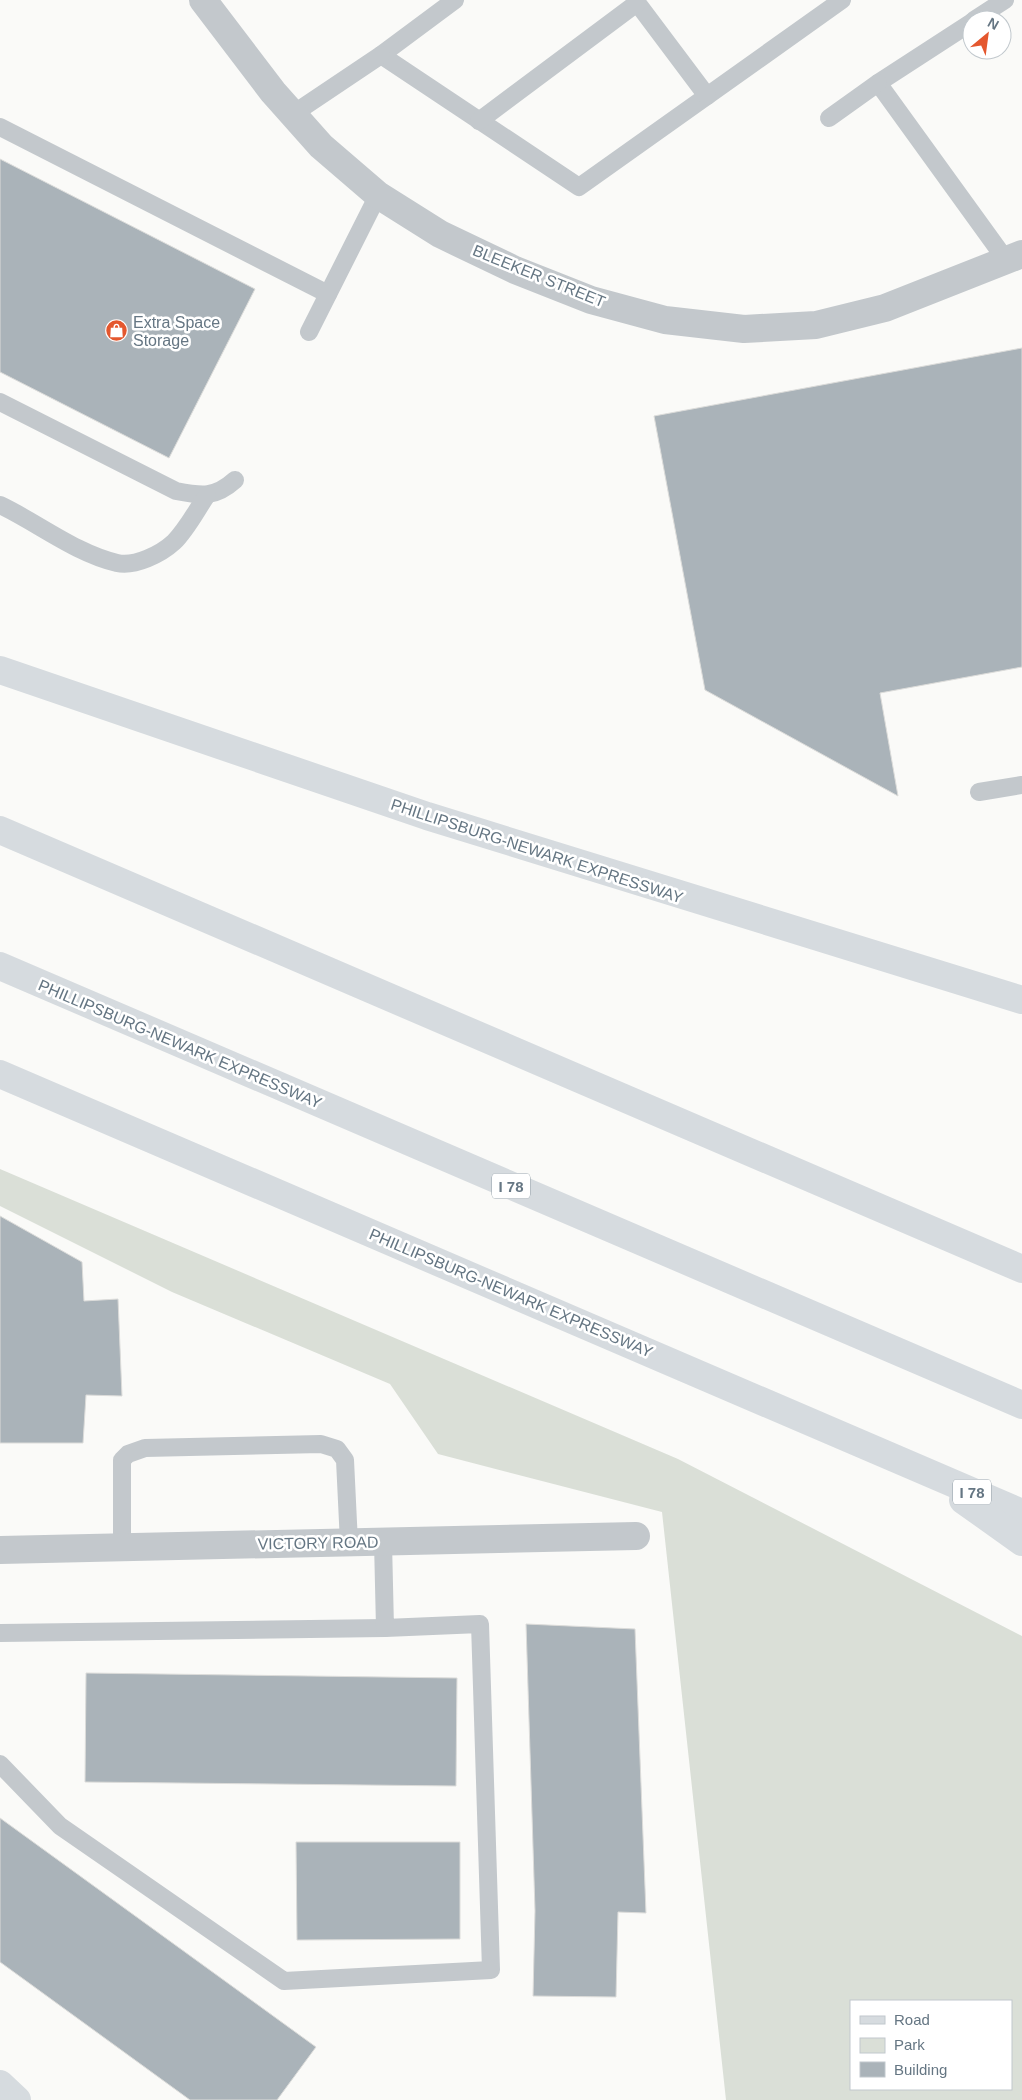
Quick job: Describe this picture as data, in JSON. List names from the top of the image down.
{
  "streets": {
    "main road": ["PHILLIPSBURG-NEWARK EXPRESSWAY", "I 78"],
    "street": ["BLEEKER STREET", "VICTORY ROAD"]
  },
  "places": {
    "shop": ["Extra Space Storage"]
  },
  "legend": ["Road", "Park", "Building"],
  "north": "top right"
}
